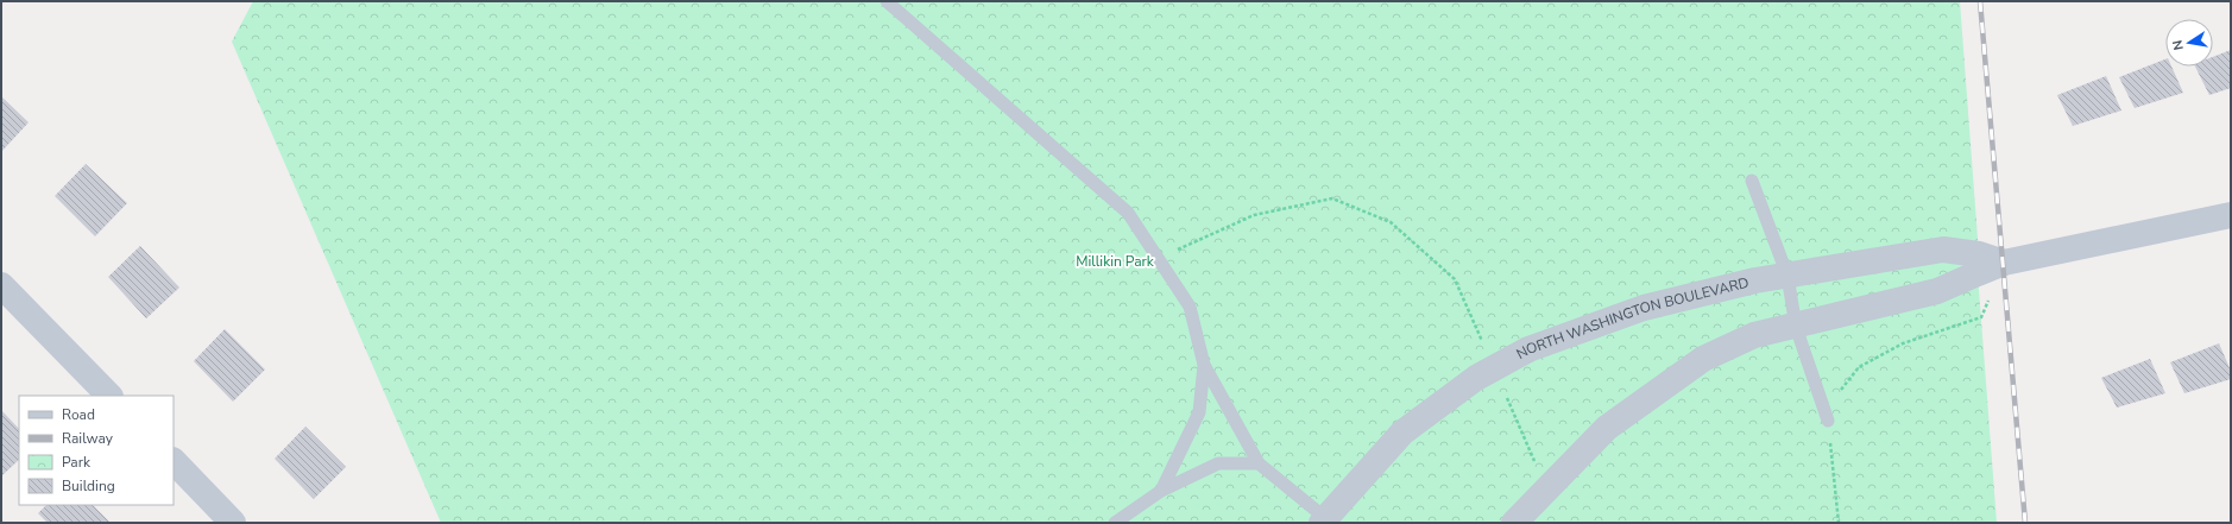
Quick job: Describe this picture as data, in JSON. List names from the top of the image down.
{
  "streets": {
    "street": ["NORTH WASHINGTON BOULEVARD"]
  },
  "parks": ["Millikin Park"],
  "legend": [
    "Road",
    "Railway",
    "Park",
    "Building"
  ],
  "north": "left"
}
